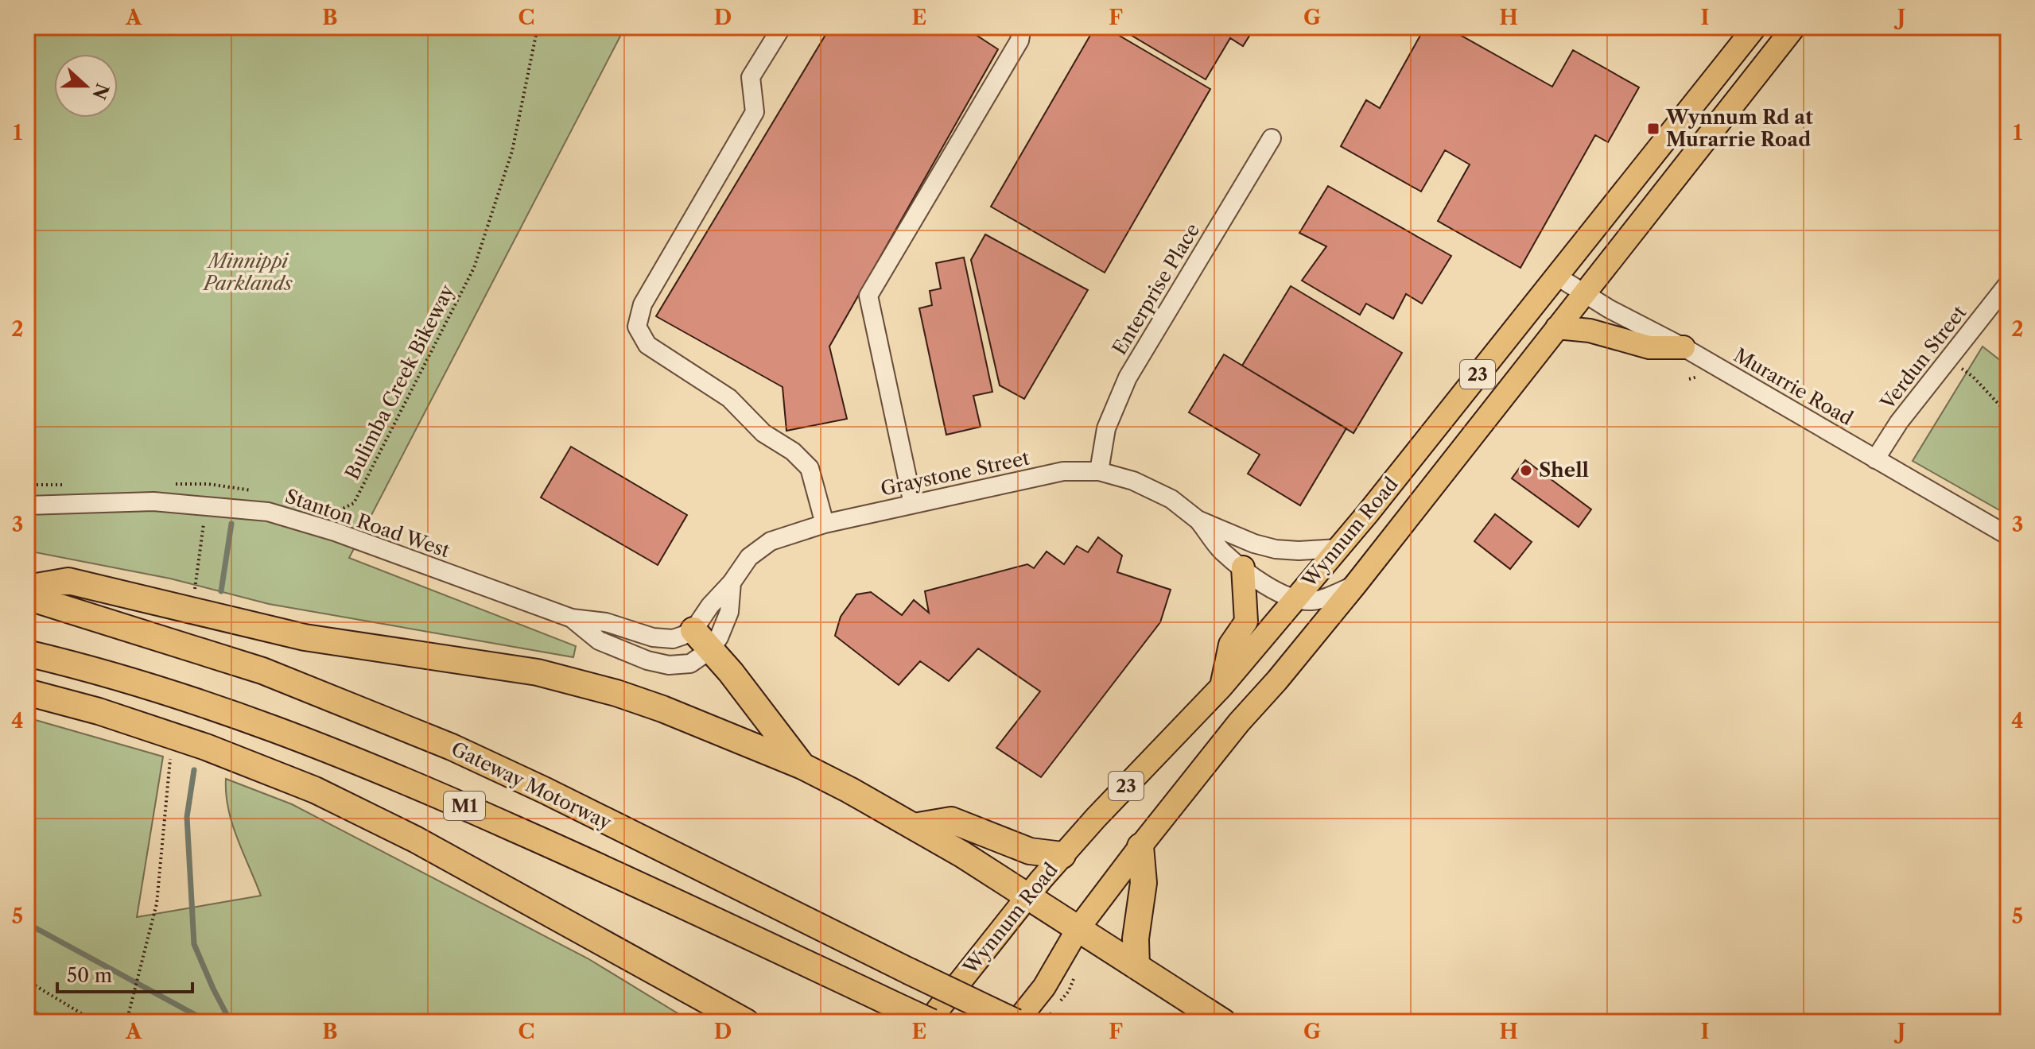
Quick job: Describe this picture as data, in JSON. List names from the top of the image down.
{
  "streets": {
    "highway": ["Gateway Motorway", "M1"],
    "main road": ["23", "Wynnum Road"],
    "street": [
      "Enterprise Place",
      "Verdun Street",
      "Murarrie Road",
      "Graystone Street",
      "Stanton Road West"
    ],
    "path": ["Bulimba Creek Bikeway"]
  },
  "crossings": [
    ["Enterprise Place", "Graystone Street"],
    ["Verdun Street", "Murarrie Road"],
    ["Murarrie Road", "Wynnum Road"],
    ["Graystone Street", "Stanton Road West"],
    ["Graystone Street", "Wynnum Road"],
    ["Wynnum Road", "Gateway Motorway"],
    ["Wynnum Road", "M1"]
  ],
  "parks": ["Minnippi Parklands"],
  "places": {
    "transit": ["Wynnum Rd at Murarrie Road"],
    "other": ["Shell"]
  },
  "scale_bar": "50 m",
  "north": "right",
  "grid": {
    "columns": [
      "A",
      "B",
      "C",
      "D",
      "E",
      "F",
      "G",
      "H",
      "I",
      "J"
    ],
    "rows": [
      "1",
      "2",
      "3",
      "4",
      "5"
    ]
  }
}
